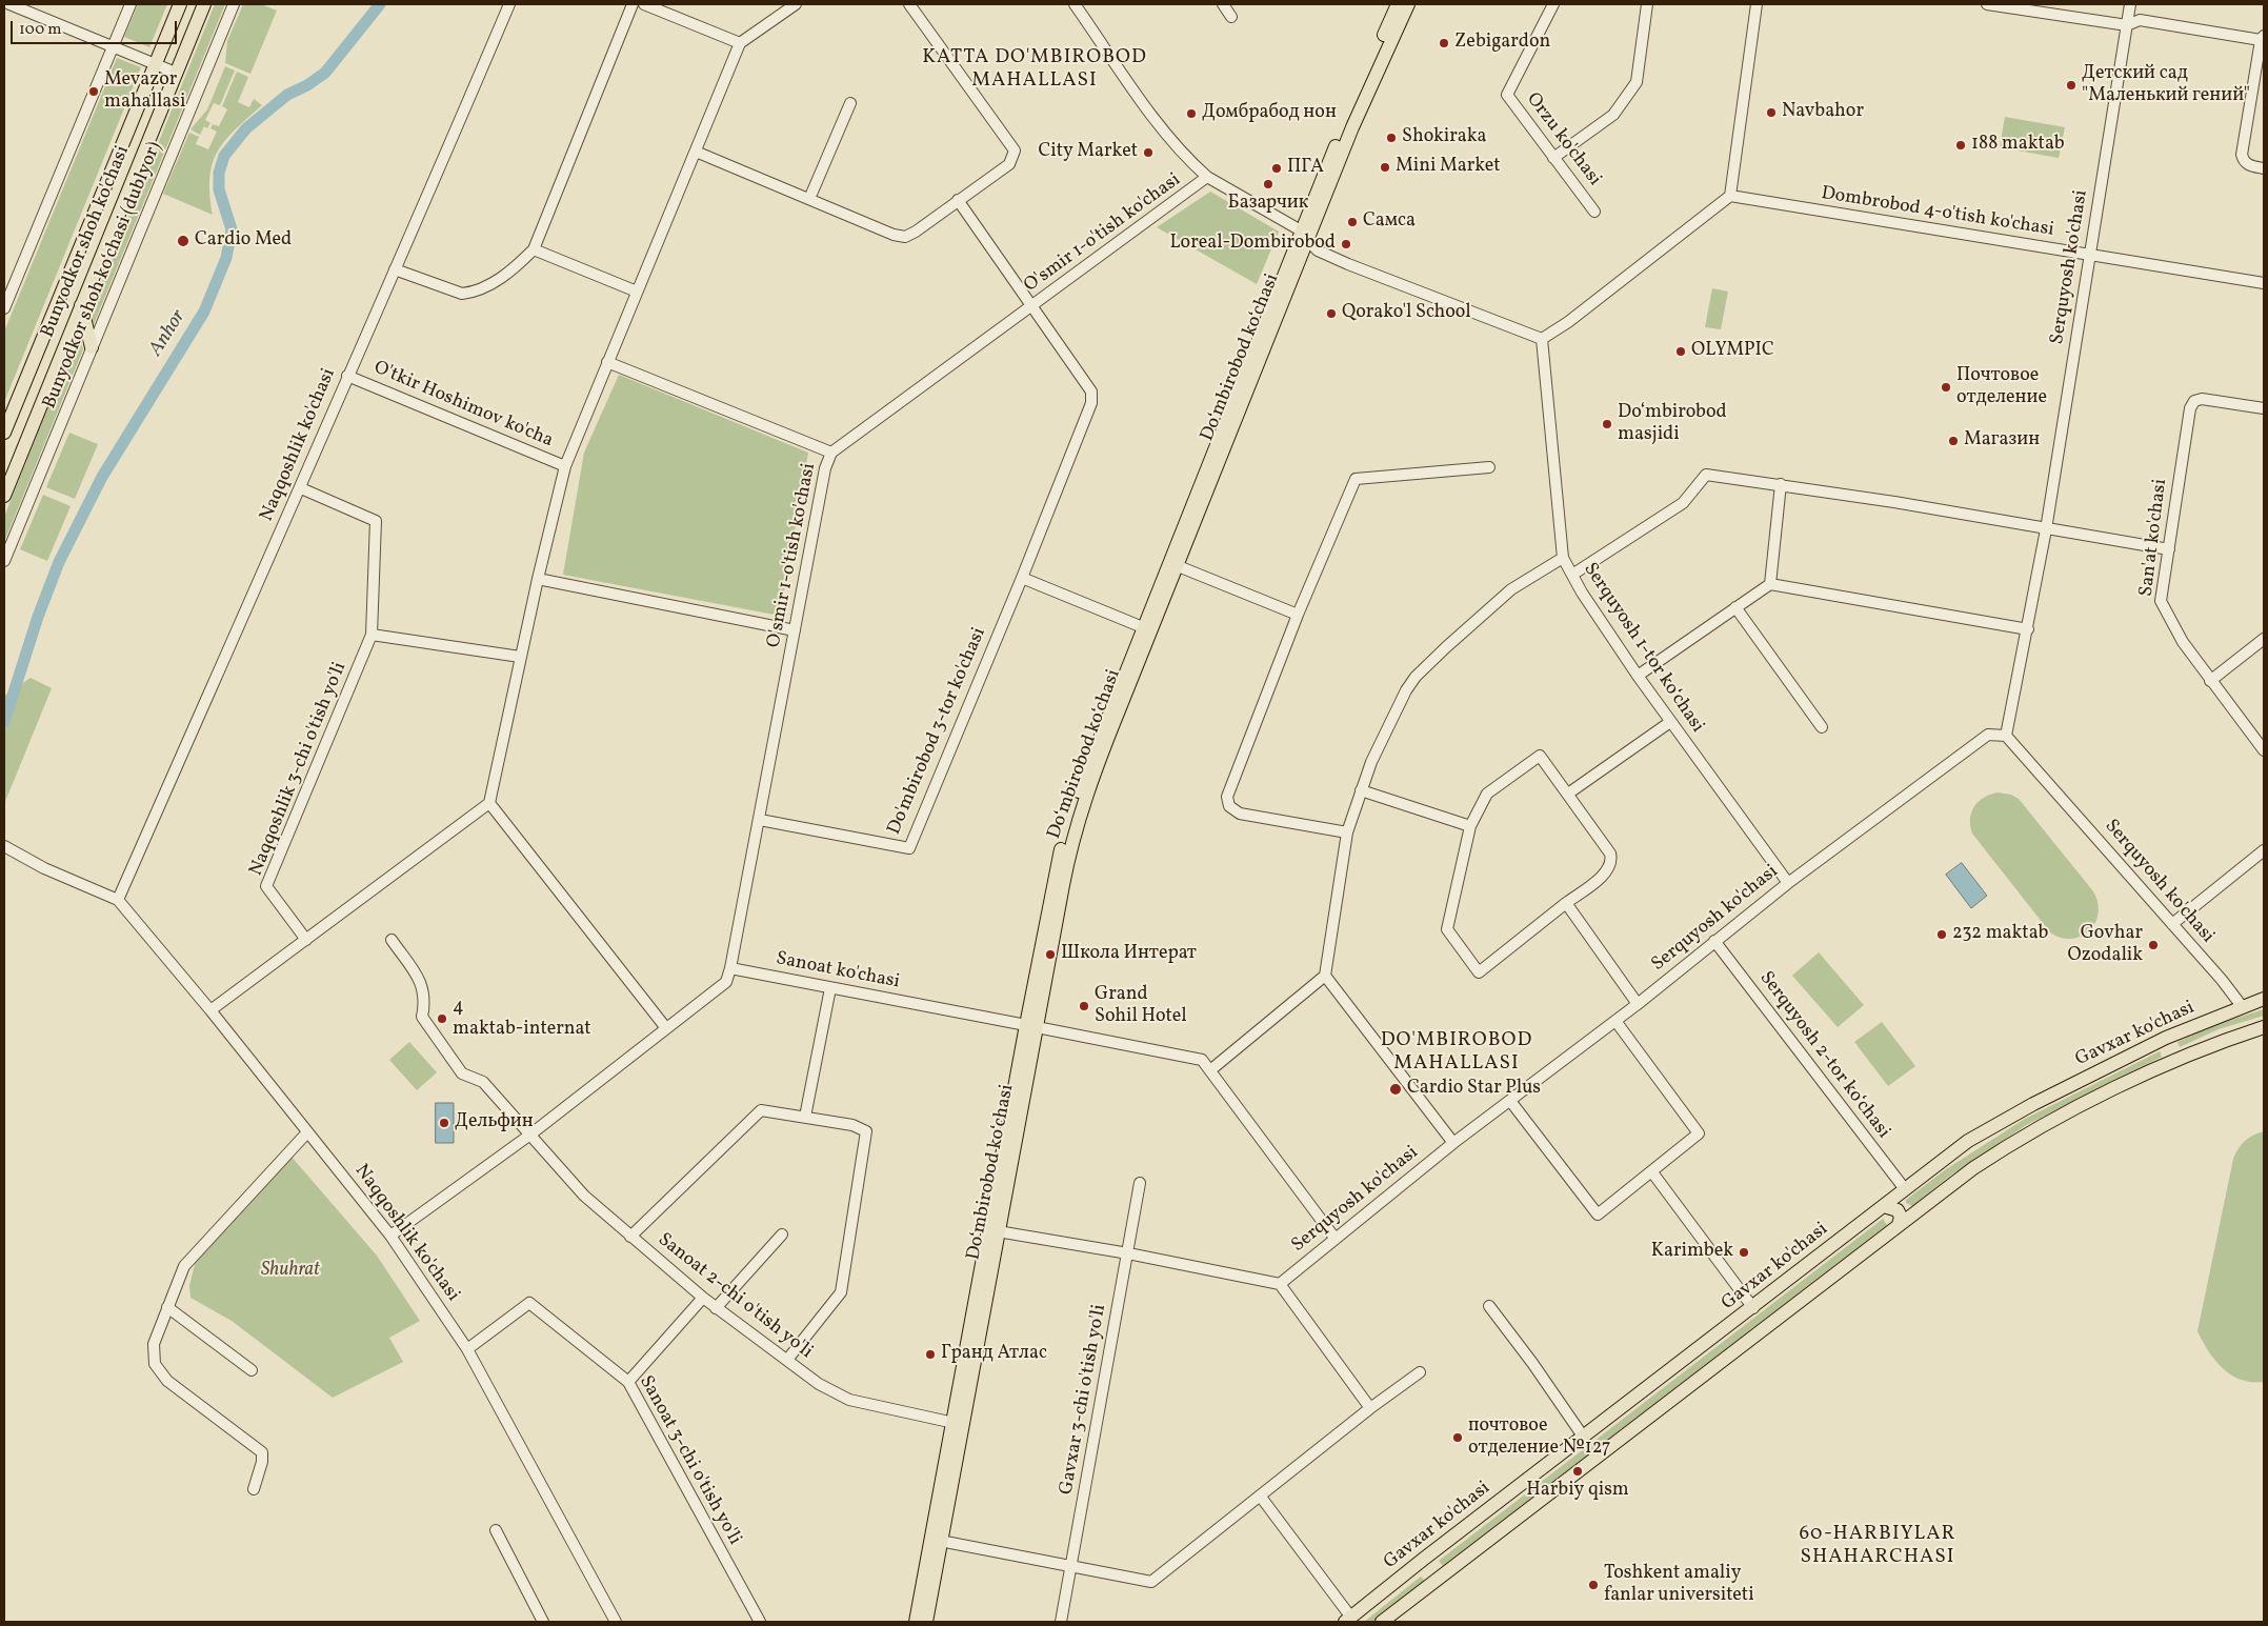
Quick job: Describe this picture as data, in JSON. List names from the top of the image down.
{
  "streets": {
    "main road": ["Bunyodkor shoh ko'chasi", "Doʻmbirobod koʻchasi", "Gavxar ko'chasi"],
    "street": [
      "Orzu ko'chasi",
      "Dombrobod 4-o'tish ko'chasi",
      "O'smir 1-o'tish ko'chasi",
      "Serquyosh ko'chasi",
      "Bunyodkor shoh koʻchasi (dublyor)",
      "O'tkir Hoshimov ko'cha",
      "Naqqoshlik ko'chasi",
      "San'at ko'chasi",
      "Serquyosh 1-tor koʻchasi",
      "Do'mbirobod 3-tor ko'chasi",
      "Naqqoshlik 3-chi o'tish yo'li",
      "Sanoat ko'chasi",
      "Serquyosh 2-tor koʻchasi",
      "Sanoat 2-chi o'tish yo'li",
      "Gavxar 3-chi o'tish yo'li",
      "Sanoat 3-chi o'tish yo'li"
    ]
  },
  "crossings": [
    ["Dombrobod 4-o'tish ko'chasi", "Serquyosh ko'chasi"],
    ["O'smir 1-o'tish ko'chasi", "Do'mbirobod 3-tor ko'chasi"],
    ["O'smir 1-o'tish ko'chasi", "Sanoat ko'chasi"],
    ["Serquyosh ko'chasi", "Serquyosh 1-tor koʻchasi"],
    ["Serquyosh ko'chasi", "Gavxar ko'chasi"],
    ["Serquyosh ko'chasi", "Serquyosh 2-tor koʻchasi"],
    ["Doʻmbirobod koʻchasi", "Sanoat ko'chasi"],
    ["Doʻmbirobod koʻchasi", "Sanoat 2-chi o'tish yo'li"],
    ["O'tkir Hoshimov ko'cha", "Naqqoshlik ko'chasi"],
    ["Naqqoshlik ko'chasi", "Naqqoshlik 3-chi o'tish yo'li"],
    ["Naqqoshlik ko'chasi", "Sanoat 3-chi o'tish yo'li"],
    ["Gavxar ko'chasi", "Serquyosh 2-tor koʻchasi"]
  ],
  "districts": ["KATTA DO'MBIROBOD MAHALLASI", "DO'MBIROBOD MAHALLASI", "60-HARBIYLAR SHAHARCHASI"],
  "water": ["Anhor"],
  "parks": ["Shuhrat"],
  "places": [
    "Zebigardon",
    "Детский сад \"Маленький гений\"",
    "Mevazor mahallasi",
    "Navbahor",
    "Домбрабод нон",
    "Shokiraka",
    "188 maktab",
    "City Market",
    "Mini Market",
    "ПГА",
    "Базарчик",
    "Самса",
    "Cardio Med",
    "Loreal-Dombirobod",
    "Qorako'l School",
    "OLYMPIC",
    "Почтовое отделение",
    "Do‘mbirobod masjidi",
    "Магазин",
    "232 maktab",
    "Govhar Ozodalik",
    "Школа Интерат",
    "Grand Sohil Hotel",
    "4 maktab-internat",
    "Cardio Star Plus",
    "Дельфин",
    "Karimbek",
    "Гранд Атлас",
    "почтовое отделение №127",
    "Harbiy qism",
    "Toshkent amaliy fanlar universiteti"
  ],
  "scale_bar": "100 m"
}
